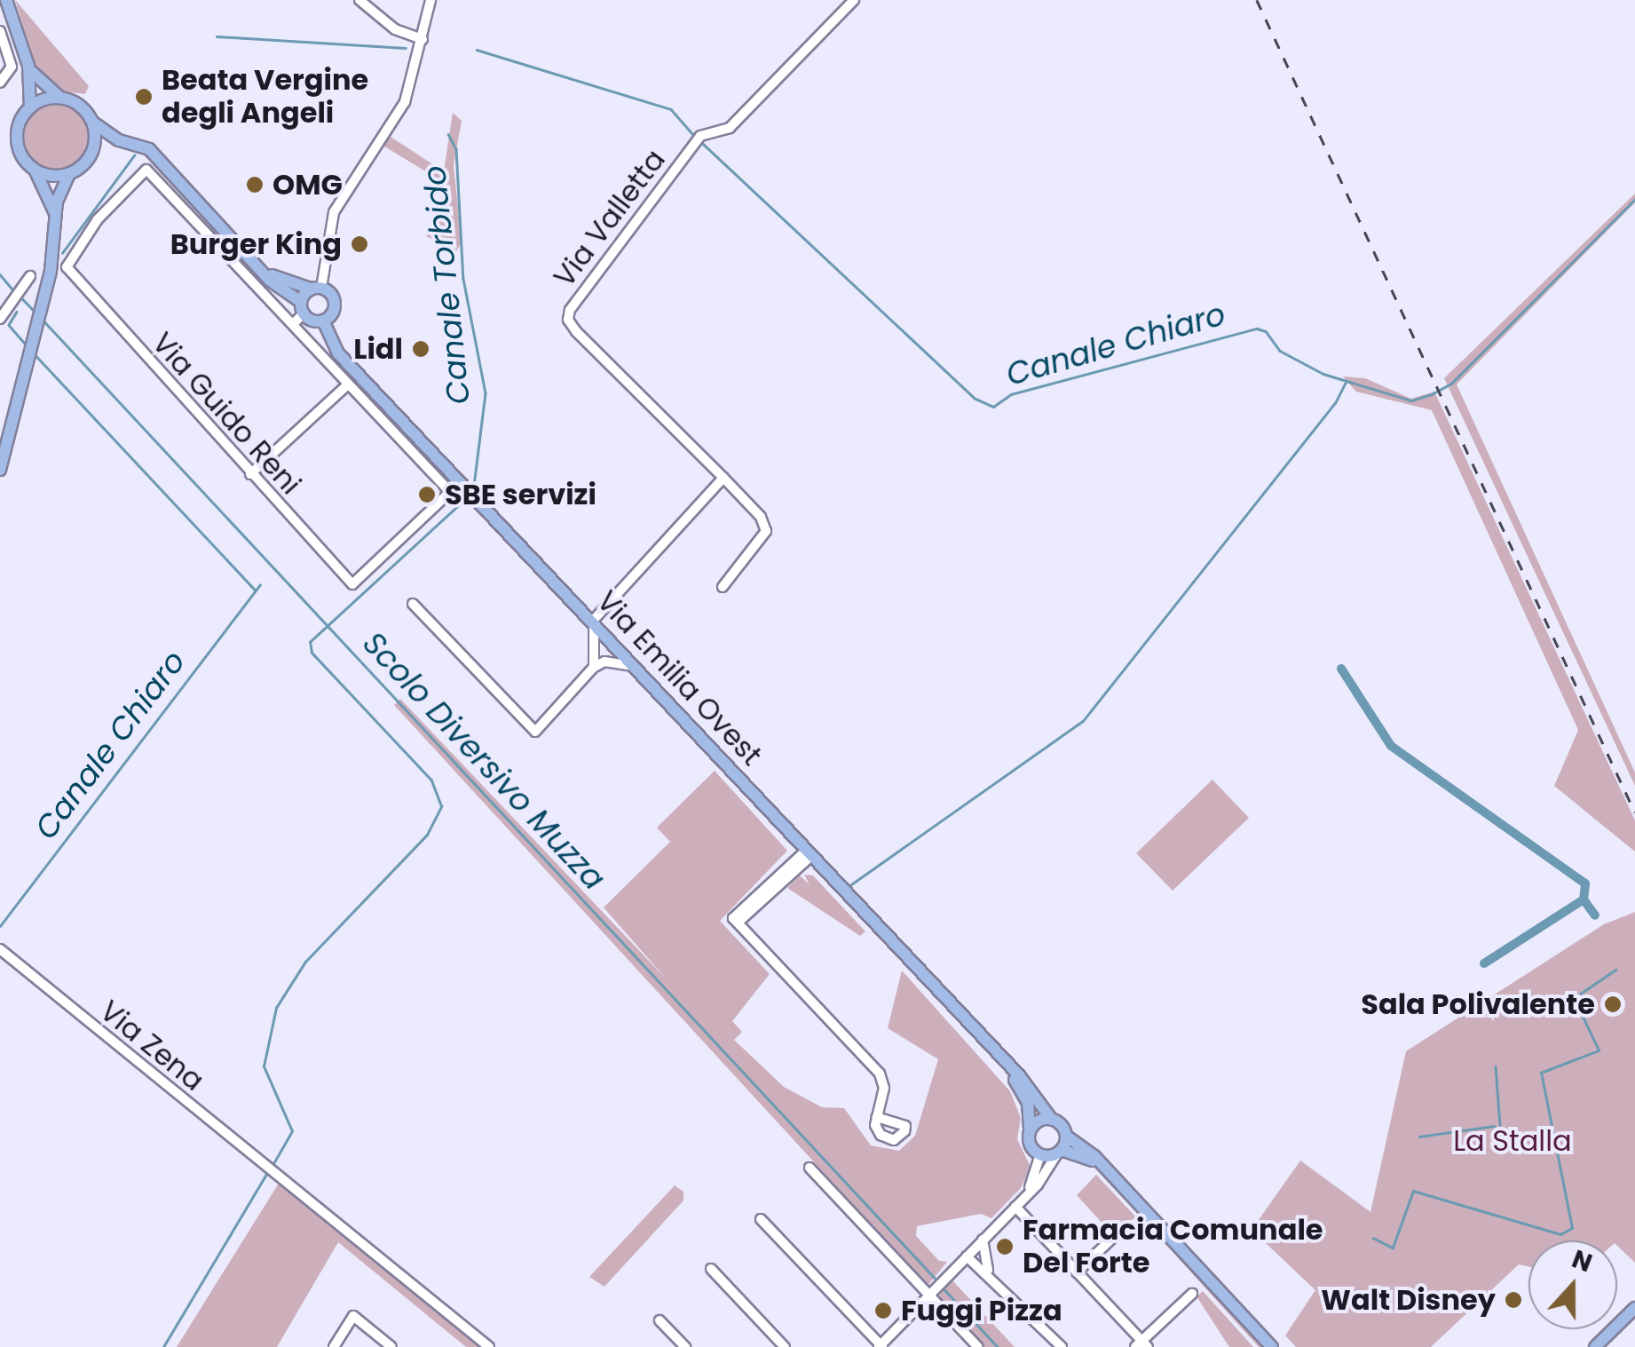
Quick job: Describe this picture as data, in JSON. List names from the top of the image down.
{
  "streets": {
    "main road": ["Via Emilia Ovest"],
    "street": ["Via Valletta", "Via Guido Reni", "Via Zena"]
  },
  "water": ["Canale Torbido", "Canale Chiaro", "Scolo Diversivo Muzza"],
  "parks": ["La Stalla"],
  "places": [
    "Beata Vergine degli Angeli",
    "OMG",
    "Burger King",
    "Lidl",
    "SBE servizi",
    "Sala Polivalente",
    "Farmacia Comunale Del Forte",
    "Walt Disney",
    "Fuggi Pizza"
  ],
  "north": "top"
}
